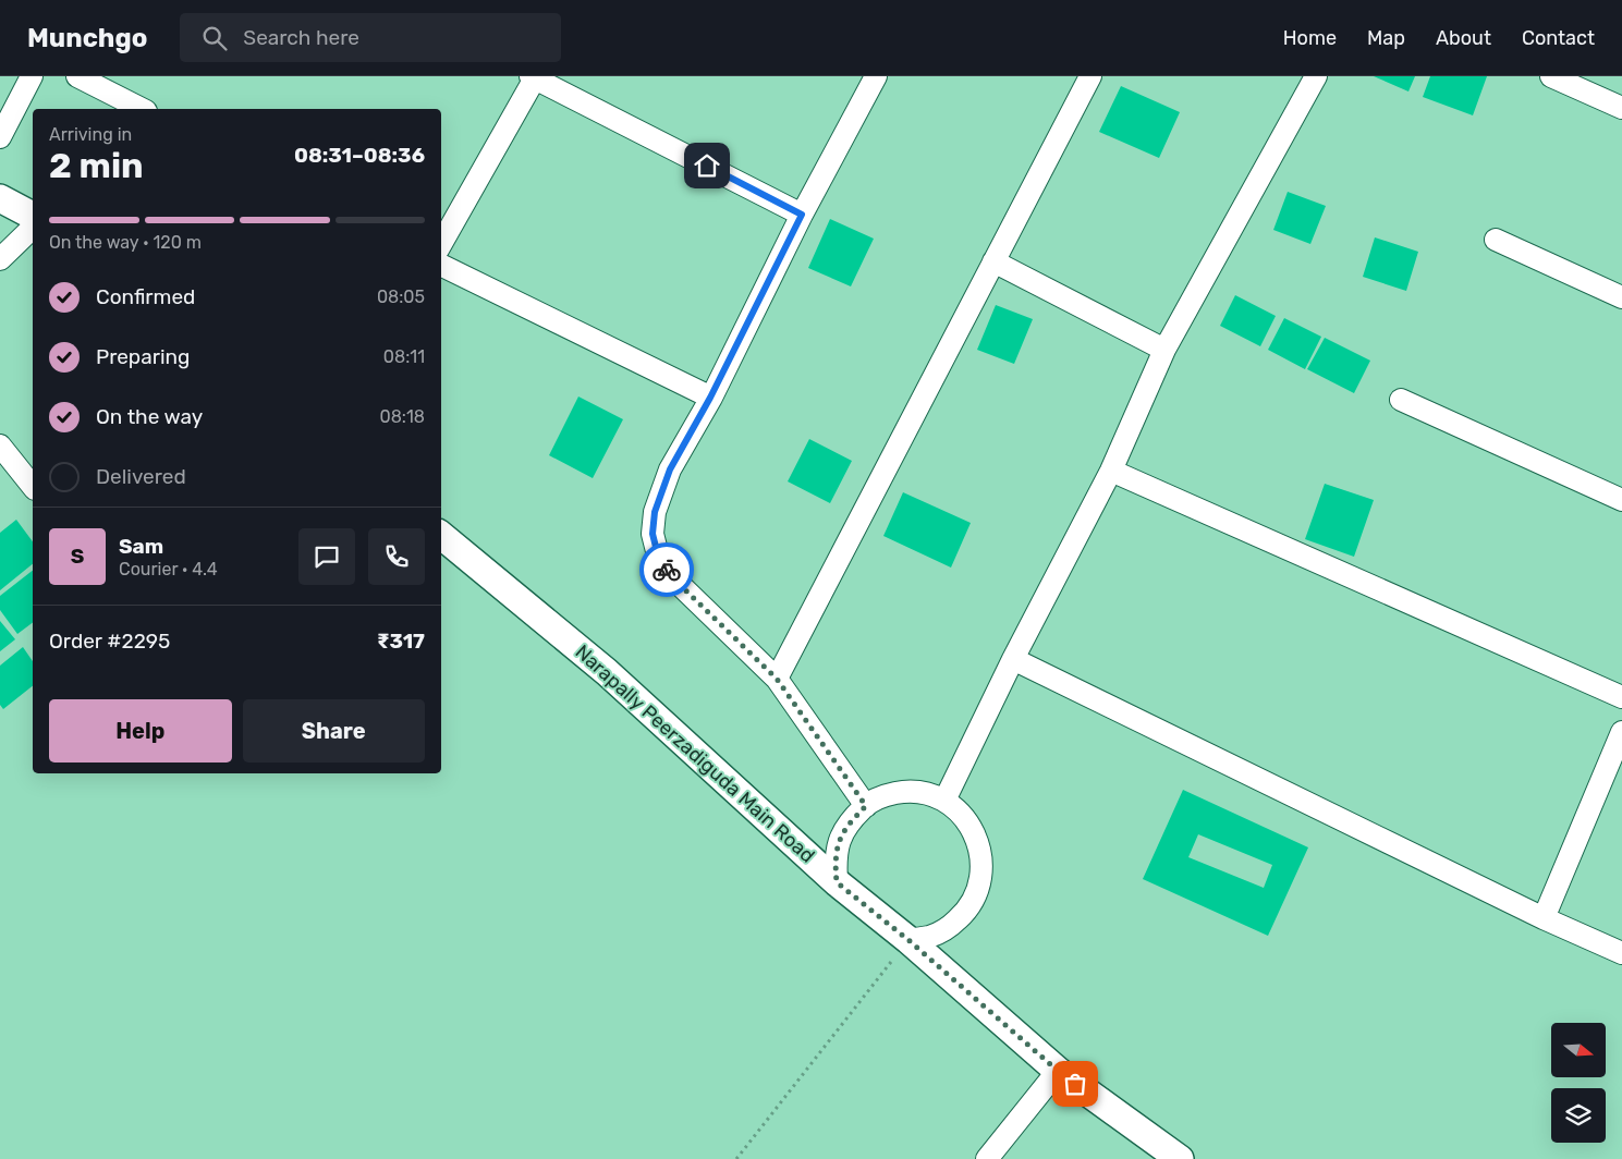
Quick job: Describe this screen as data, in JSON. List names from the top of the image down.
{
  "streets": {
    "street": ["Narapally Peerzadiguda Main Road"]
  },
  "north": "right",
  "page": {
    "header": "Munchgo",
    "search": "Search here",
    "nav": [
      "Home",
      "Map",
      "About",
      "Contact"
    ],
    "heading": ["2 min", "Arriving in", "08:31–08:36"],
    "panel": [
      "Sam",
      "Courier · 4.4",
      "Order #2295",
      "₹317"
    ],
    "bar": "On the way · 120 m",
    "list": [
      ["Confirmed", "08:05"],
      ["Preparing", "08:11"],
      ["On the way", "08:18"],
      "Delivered"
    ],
    "round": "S",
    "buttons": ["Help", "Share"]
  }
}
